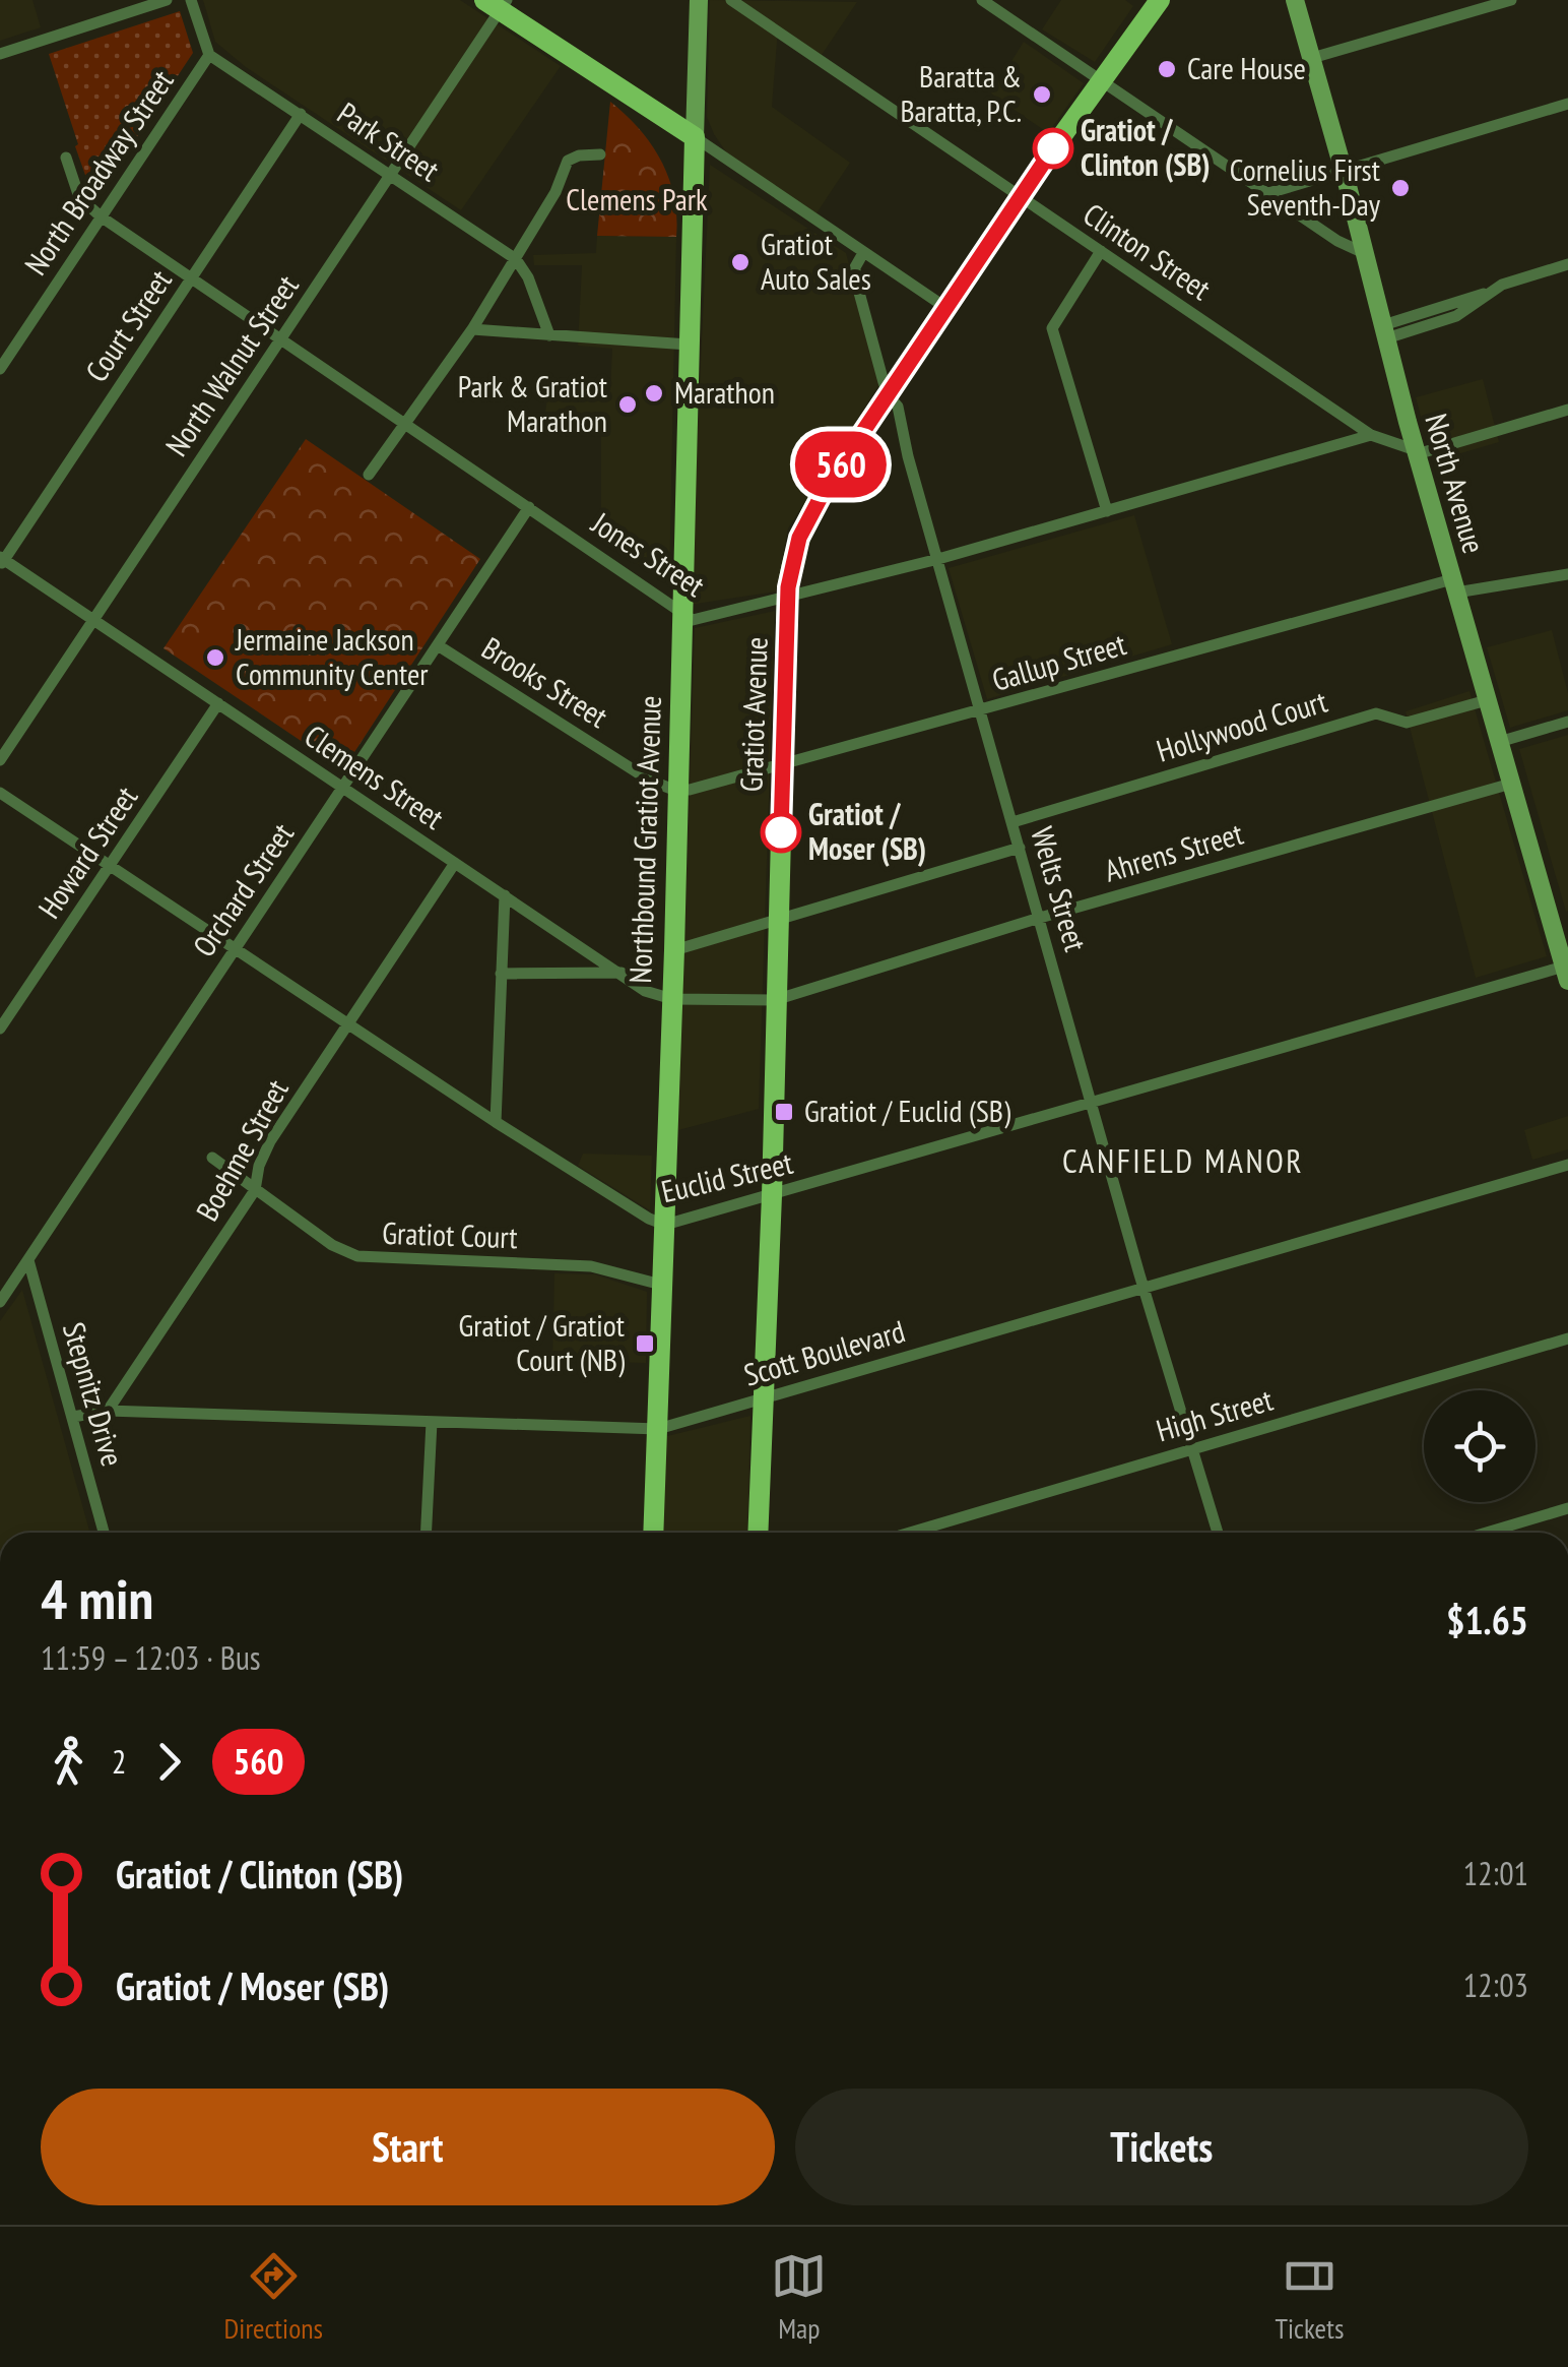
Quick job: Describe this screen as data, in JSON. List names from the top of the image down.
{
  "streets": {
    "main road": ["North Avenue", "Gratiot Avenue", "Northbound Gratiot Avenue"],
    "street": [
      "Park Street",
      "North Broadway Street",
      "Clinton Street",
      "Court Street",
      "North Walnut Street",
      "Jones Street",
      "Gallup Street",
      "Brooks Street",
      "Hollywood Court",
      "Clemens Street",
      "Howard Street",
      "Ahrens Street",
      "Welts Street",
      "Orchard Street",
      "Boehme Street",
      "Euclid Street",
      "Gratiot Court",
      "Scott Boulevard",
      "Stepnitz Drive",
      "High Street"
    ]
  },
  "crossings": [
    ["Park Street", "North Broadway Street"],
    ["Park Street", "Court Street"],
    ["Park Street", "North Walnut Street"],
    ["North Broadway Street", "Jones Street"],
    ["Clinton Street", "North Avenue"],
    ["Clinton Street", "Jones Street"],
    ["Clinton Street", "Gratiot Avenue"],
    ["Court Street", "Jones Street"],
    ["Court Street", "Clemens Street"],
    ["North Walnut Street", "Jones Street"],
    ["North Walnut Street", "Clemens Street"],
    ["North Avenue", "Gallup Street"],
    ["North Avenue", "Hollywood Court"],
    ["North Avenue", "Ahrens Street"],
    ["North Avenue", "Euclid Street"],
    ["Jones Street", "Gratiot Avenue"],
    ["Jones Street", "Northbound Gratiot Avenue"],
    ["Jones Street", "Welts Street"],
    ["Jones Street", "Orchard Street"],
    ["Gallup Street", "Brooks Street"],
    ["Gallup Street", "Gratiot Avenue"],
    ["Gallup Street", "Northbound Gratiot Avenue"],
    ["Gallup Street", "Welts Street"],
    ["Brooks Street", "Northbound Gratiot Avenue"],
    ["Brooks Street", "Orchard Street"],
    ["Gratiot Avenue", "Ahrens Street"],
    ["Gratiot Avenue", "Welts Street"],
    ["Gratiot Avenue", "Euclid Street"],
    ["Gratiot Avenue", "Scott Boulevard"],
    ["Hollywood Court", "Welts Street"],
    ["Clemens Street", "Northbound Gratiot Avenue"],
    ["Clemens Street", "Howard Street"],
    ["Clemens Street", "Ahrens Street"],
    ["Clemens Street", "Orchard Street"],
    ["Clemens Street", "Boehme Street"],
    ["Northbound Gratiot Avenue", "Ahrens Street"],
    ["Northbound Gratiot Avenue", "Euclid Street"],
    ["Northbound Gratiot Avenue", "Gratiot Court"],
    ["Northbound Gratiot Avenue", "Scott Boulevard"],
    ["Howard Street", "Euclid Street"],
    ["Ahrens Street", "Welts Street"],
    ["Welts Street", "Euclid Street"],
    ["Welts Street", "Scott Boulevard"],
    ["Welts Street", "High Street"],
    ["Orchard Street", "Euclid Street"],
    ["Orchard Street", "Stepnitz Drive"],
    ["Boehme Street", "Euclid Street"],
    ["Boehme Street", "Gratiot Court"],
    ["Boehme Street", "Scott Boulevard"],
    ["Scott Boulevard", "Stepnitz Drive"]
  ],
  "districts": ["CANFIELD MANOR"],
  "parks": ["Clemens Park"],
  "places": {
    "other": [
      "Care House",
      "Baratta & Baratta, P.C.",
      "Gratiot / Clinton (SB)",
      "Cornelius First Seventh-Day",
      "Gratiot Auto Sales",
      "Marathon",
      "Park & Gratiot Marathon",
      "Jermaine Jackson Community Center",
      "Gratiot / Moser (SB)"
    ],
    "transit": ["Gratiot / Euclid (SB)", "Gratiot / Gratiot Court (NB)"]
  },
  "lines": ["bus line 560"],
  "page": {
    "on_map": "560",
    "heading": ["4 min", "11:59 – 12:03 · Bus", "$1.65"],
    "legs": ["2", "560"],
    "list": [
      {
        "name": "Gratiot / Clinton (SB)",
        "value": "12:01"
      },
      {
        "name": "Gratiot / Moser (SB)",
        "value": "12:03"
      }
    ],
    "buttons": ["Start", "Tickets"],
    "tabs": ["Directions", "Map", "Tickets"]
  }
}
